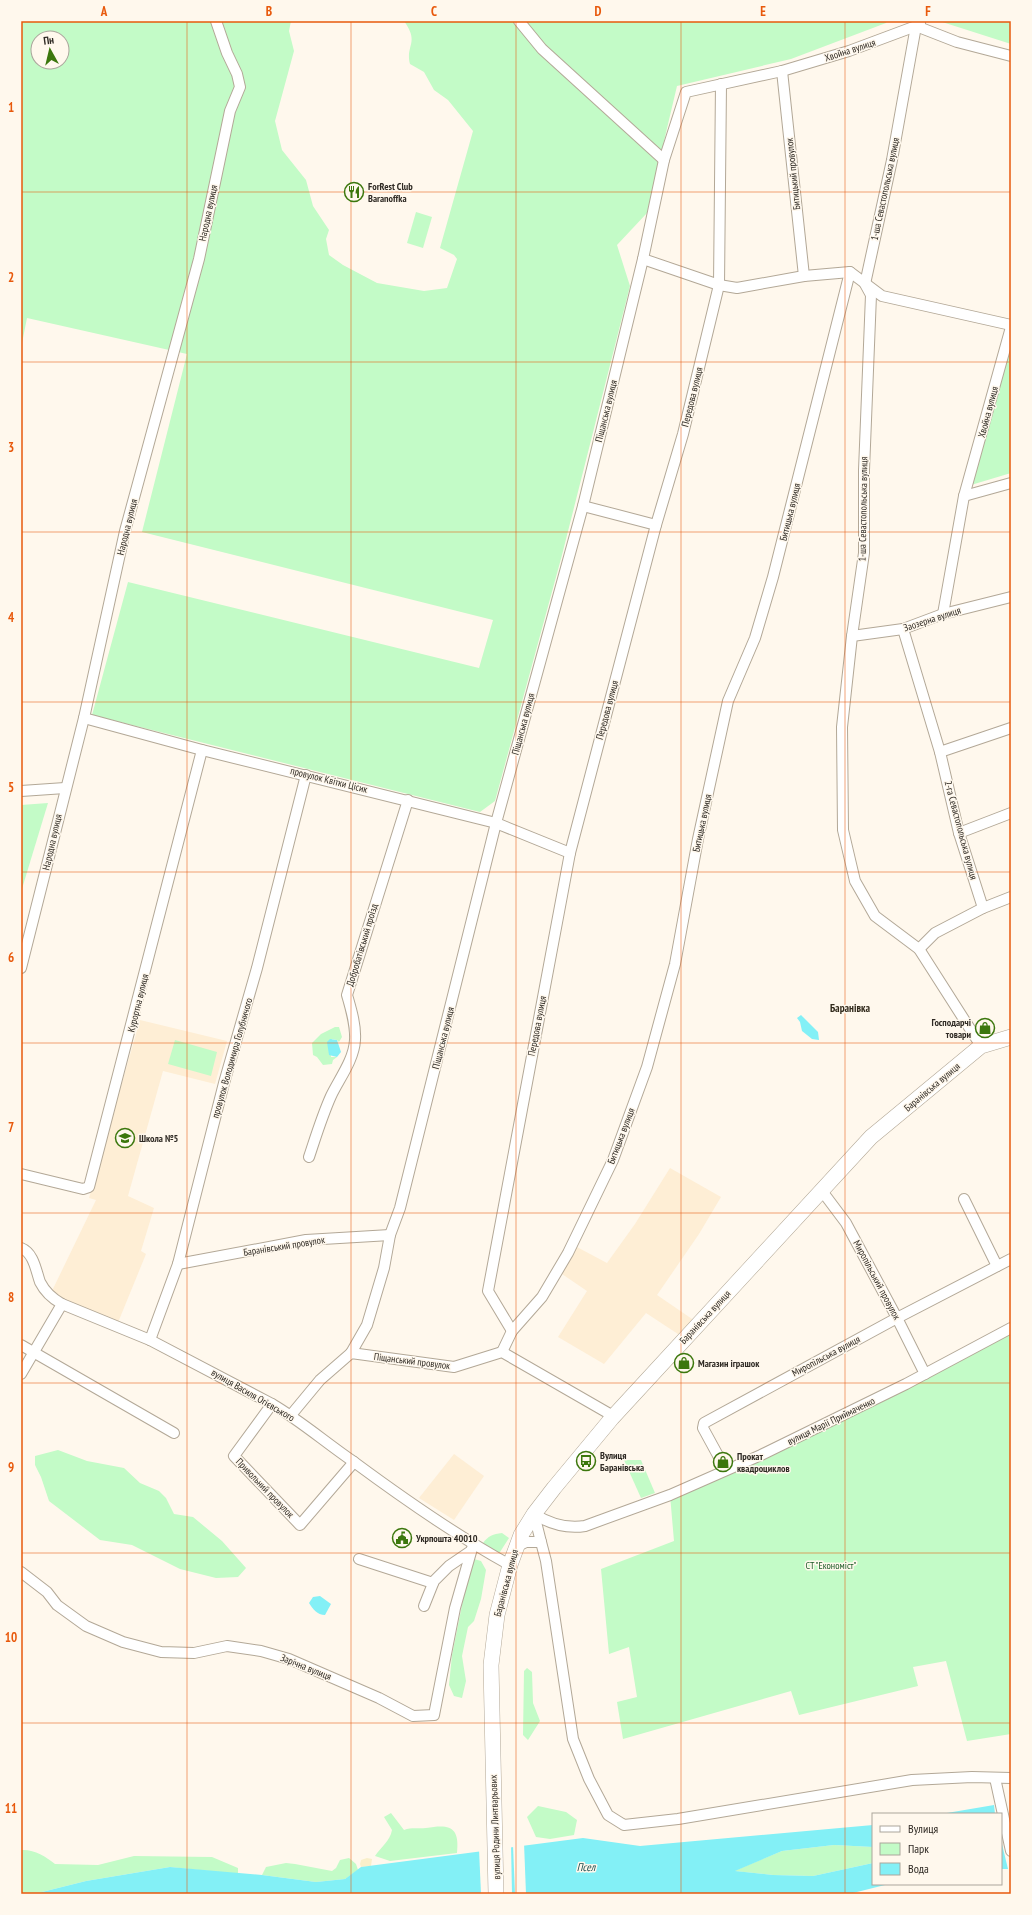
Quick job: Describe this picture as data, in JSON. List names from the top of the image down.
{
  "streets": {
    "main road": ["Баранівська вулиця", "вулиця Родини Линтварьових"],
    "street": [
      "Хвойна вулиця",
      "Битицький провулок",
      "1-ша Севастопольська вулиця",
      "Народна вулиця",
      "Передова вулиця",
      "Піщанська вулиця",
      "Битицька вулиця",
      "Заозерна вулиця",
      "провулок Квітки Цісик",
      "2-га Севастопольська вулиця",
      "Добробатівський проїзд",
      "Курортна вулиця",
      "провулок Володимира Голубничого",
      "Баранівський провулок",
      "Миропільський провулок",
      "Миропільська вулиця",
      "Піщанський провулок",
      "вулиця Василя Огієвського",
      "вулиця Марії Приймаченко",
      "Привольний провулок",
      "Зарічна вулиця"
    ]
  },
  "crossings": [
    ["Хвойна вулиця", "Битицький провулок"],
    ["Хвойна вулиця", "1-ша Севастопольська вулиця"],
    ["Хвойна вулиця", "Передова вулиця"],
    ["Хвойна вулиця", "Піщанська вулиця"],
    ["Хвойна вулиця", "Заозерна вулиця"],
    ["1-ша Севастопольська вулиця", "Заозерна вулиця"],
    ["1-ша Севастопольська вулиця", "Баранівська вулиця"],
    ["Народна вулиця", "провулок Квітки Цісик"],
    ["Передова вулиця", "Битицька вулиця"],
    ["Передова вулиця", "провулок Квітки Цісик"],
    ["Піщанська вулиця", "провулок Квітки Цісик"],
    ["Піщанська вулиця", "Баранівський провулок"],
    ["Піщанська вулиця", "Піщанський провулок"],
    ["Битицька вулиця", "Піщанський провулок"],
    ["Заозерна вулиця", "2-га Севастопольська вулиця"],
    ["провулок Квітки Цісик", "Добробатівський проїзд"],
    ["провулок Квітки Цісик", "Курортна вулиця"],
    ["провулок Квітки Цісик", "провулок Володимира Голубничого"],
    ["провулок Володимира Голубничого", "Баранівський провулок"],
    ["провулок Володимира Голубничого", "вулиця Василя Огієвського"],
    ["Баранівська вулиця", "Миропільський провулок"],
    ["Баранівська вулиця", "вулиця Василя Огієвського"],
    ["Баранівська вулиця", "вулиця Марії Приймаченко"],
    ["Баранівська вулиця", "вулиця Родини Линтварьових"],
    ["Миропільський провулок", "Миропільська вулиця"],
    ["Миропільський провулок", "вулиця Марії Приймаченко"],
    ["Миропільська вулиця", "вулиця Марії Приймаченко"],
    ["вулиця Василя Огієвського", "Привольний провулок"],
    ["вулиця Василя Огієвського", "Зарічна вулиця"]
  ],
  "districts": ["Баранівка"],
  "water": ["Псел"],
  "parks": ["СТ \"Економіст\""],
  "places": {
    "restaurant": ["ForRest Club Baranoffka"],
    "shop": ["Господарчі товари", "Магазин іграшок", "Прокат квадроциклов"],
    "school or university": ["Школа №5"],
    "bus stop": ["Вулиця Баранівська"],
    "public building": ["Укрпошта 40010"]
  },
  "legend": ["Вулиця", "Парк", "Вода"],
  "north": "top",
  "grid": {
    "columns": [
      "A",
      "B",
      "C",
      "D",
      "E",
      "F"
    ],
    "rows": [
      "1",
      "2",
      "3",
      "4",
      "5",
      "6",
      "7",
      "8",
      "9",
      "10",
      "11"
    ]
  }
}
